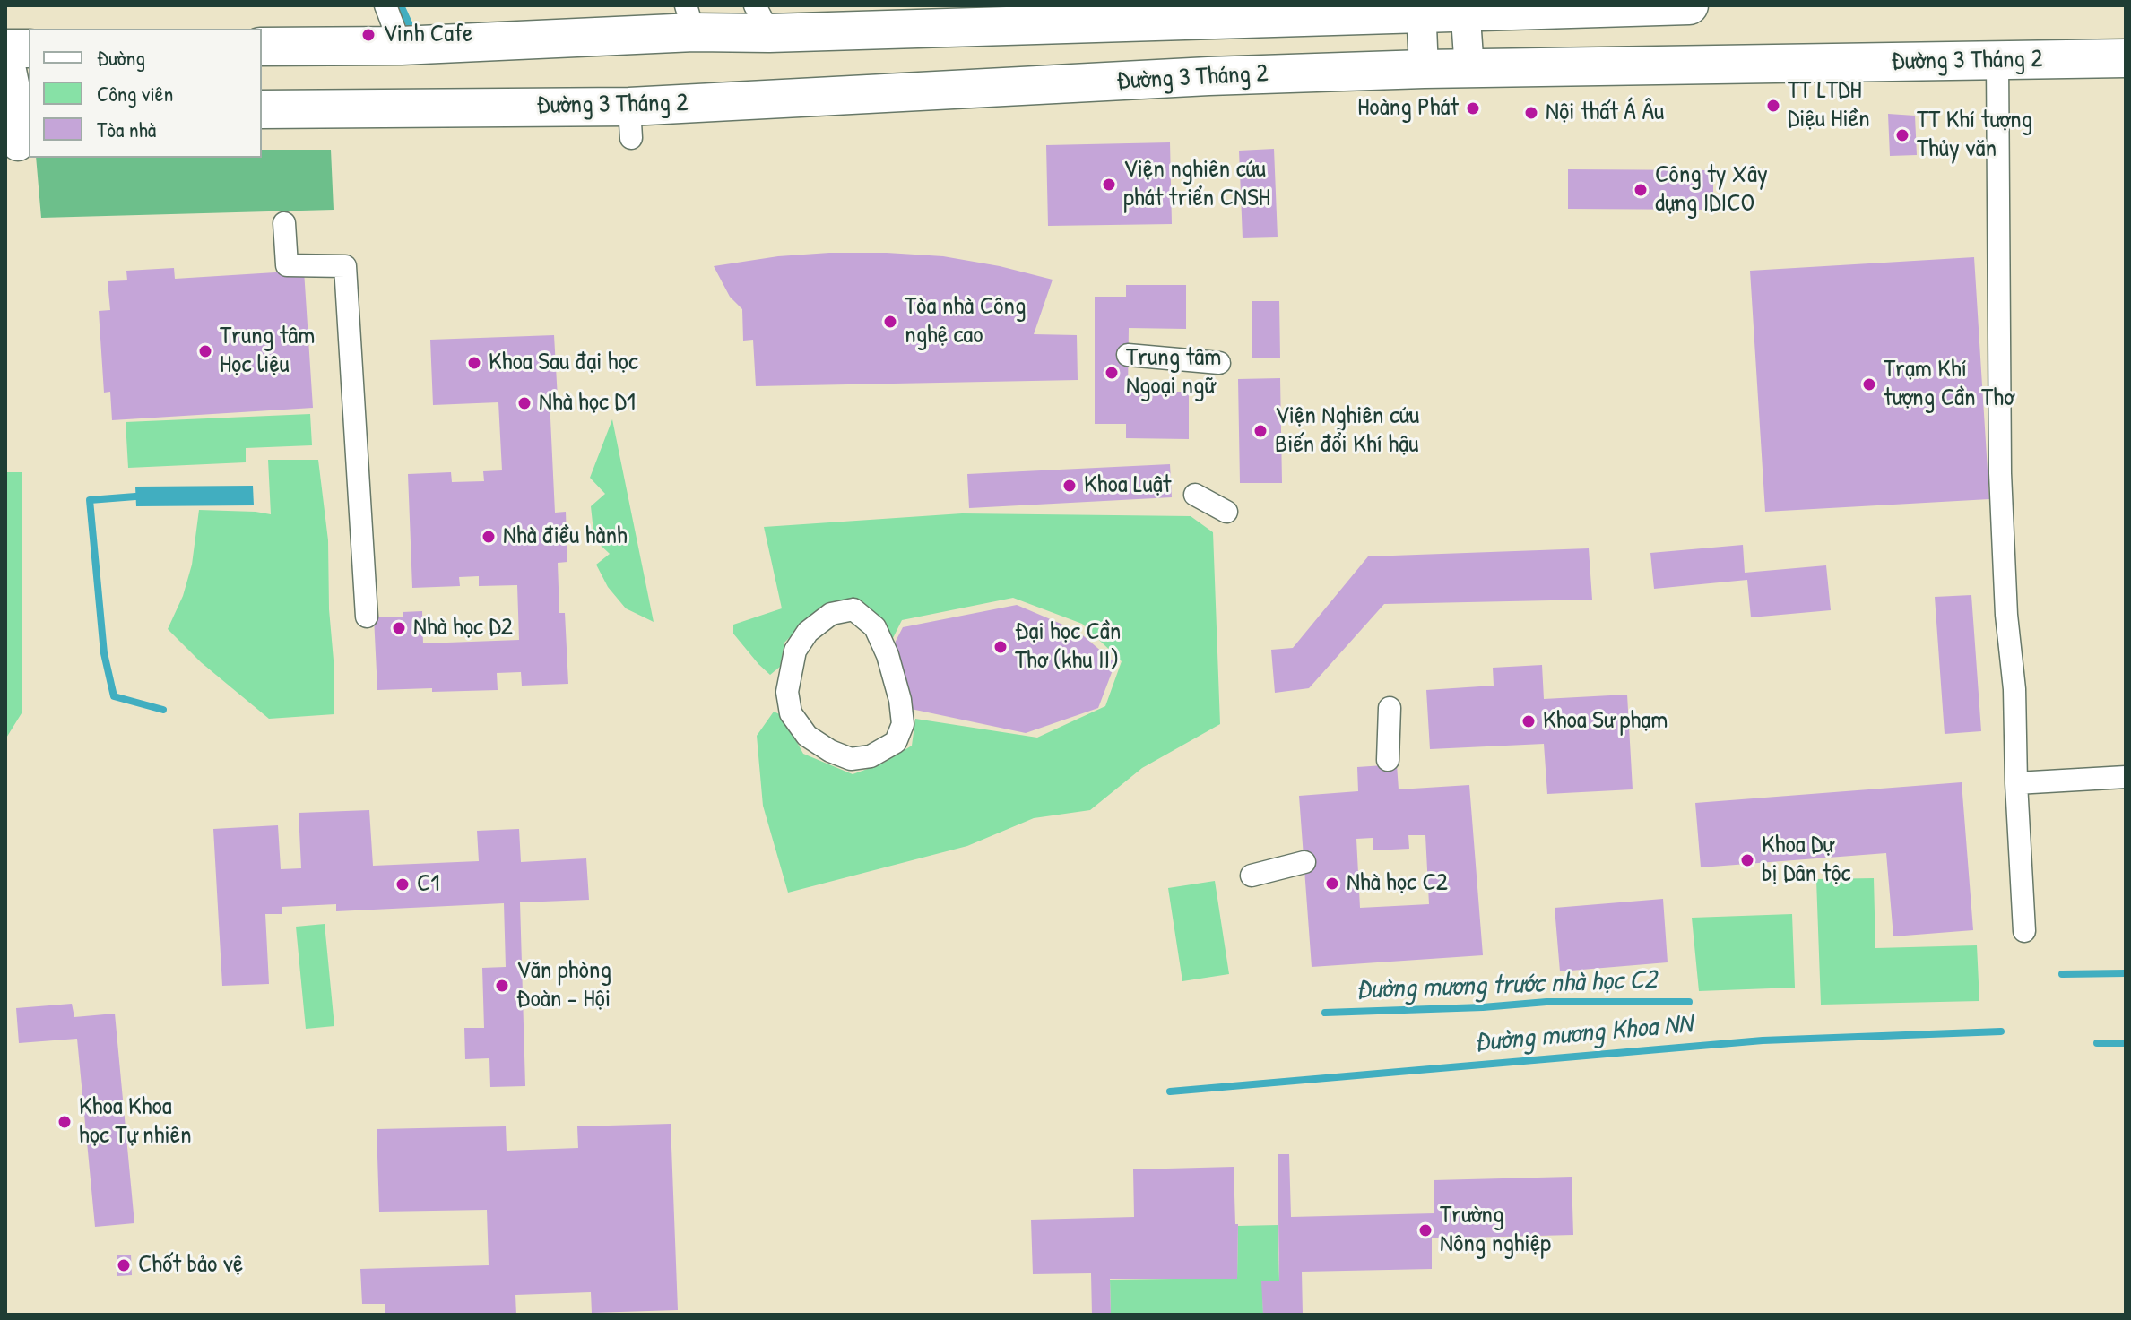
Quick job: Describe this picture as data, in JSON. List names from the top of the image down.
{
  "streets": {
    "highway": ["Đường 3 Tháng 2"]
  },
  "water": ["Đường mương trước nhà học C2", "Đường mương Khoa NN"],
  "places": [
    "Vinh Cafe",
    "TT LTDH Diệu Hiền",
    "Hoàng Phát",
    "Nội thất Á Âu",
    "TT Khí tượng Thủy văn",
    "Viện nghiên cứu phát triển CNSH",
    "Công ty Xây dựng IDICO",
    "Tòa nhà Công nghệ cao",
    "Trung tâm Học liệu",
    "Khoa Sau đại học",
    "Trung tâm Ngoại ngữ",
    "Trạm Khí tượng Cần Thơ",
    "Nhà học D1",
    "Viện Nghiên cứu Biến đổi Khí hậu",
    "Khoa Luật",
    "Nhà điều hành",
    "Nhà học D2",
    "Đại học Cần Thơ (khu II)",
    "Khoa Sư phạm",
    "Khoa Dự bị Dân tộc",
    "Nhà học C2",
    "C1",
    "Văn phòng Đoàn - Hội",
    "Khoa Khoa học Tự nhiên",
    "Trường Nông nghiệp",
    "Chốt bảo vệ"
  ],
  "legend": ["Đường", "Công viên", "Tòa nhà"]
}
